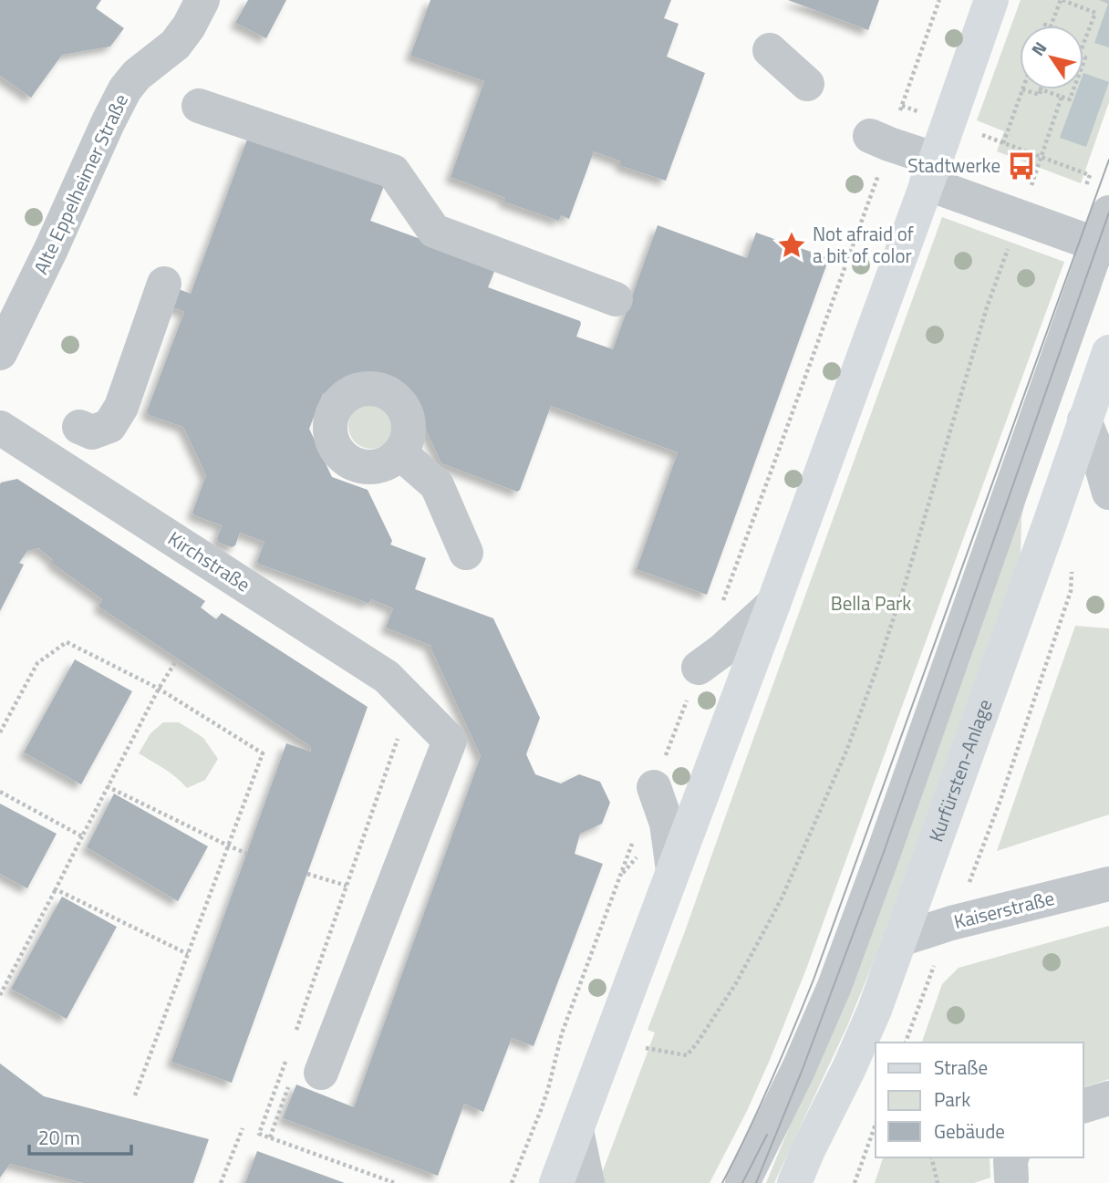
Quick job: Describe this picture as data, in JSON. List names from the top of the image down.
{
  "streets": {
    "main road": ["Kurfürsten-Anlage"],
    "street": ["Alte Eppelheimer Straße", "Kirchstraße", "Kaiserstraße"]
  },
  "crossings": [
    ["Kurfürsten-Anlage", "Kaiserstraße"]
  ],
  "parks": ["Bella Park"],
  "places": {
    "bus stop": ["Stadtwerke"],
    "place": ["Not afraid of a bit of color"]
  },
  "legend": ["Straße", "Park", "Gebäude"],
  "scale_bar": "20 m",
  "north": "top left"
}
